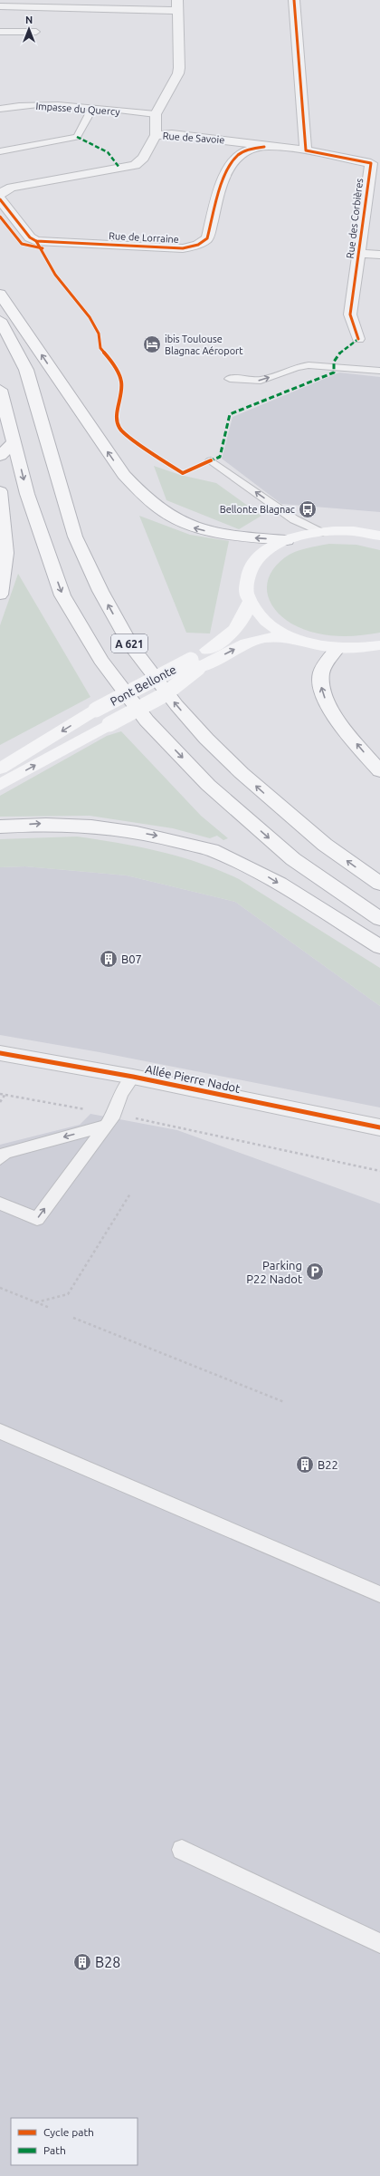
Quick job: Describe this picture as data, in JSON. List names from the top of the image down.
{
  "streets": {
    "main road": ["A 621", "Pont Bellonte"],
    "street": [
      "Rue de Savoie",
      "Rue des Corbières",
      "Rue de Lorraine",
      "Allée Pierre Nadot"
    ],
    "lane": ["Impasse du Quercy"]
  },
  "crossings": [
    ["Impasse du Quercy", "Rue de Savoie"],
    ["Rue de Savoie", "Rue des Corbières"],
    ["Rue de Savoie", "Rue de Lorraine"]
  ],
  "places": {
    "hotel": ["ibis Toulouse Blagnac Aéroport"],
    "bus stop": ["Bellonte Blagnac"],
    "building": ["B07", "B22", "B28"],
    "parking": ["Parking P22 Nadot"]
  },
  "legend": ["Cycle path", "Path"],
  "north": "top"
}
